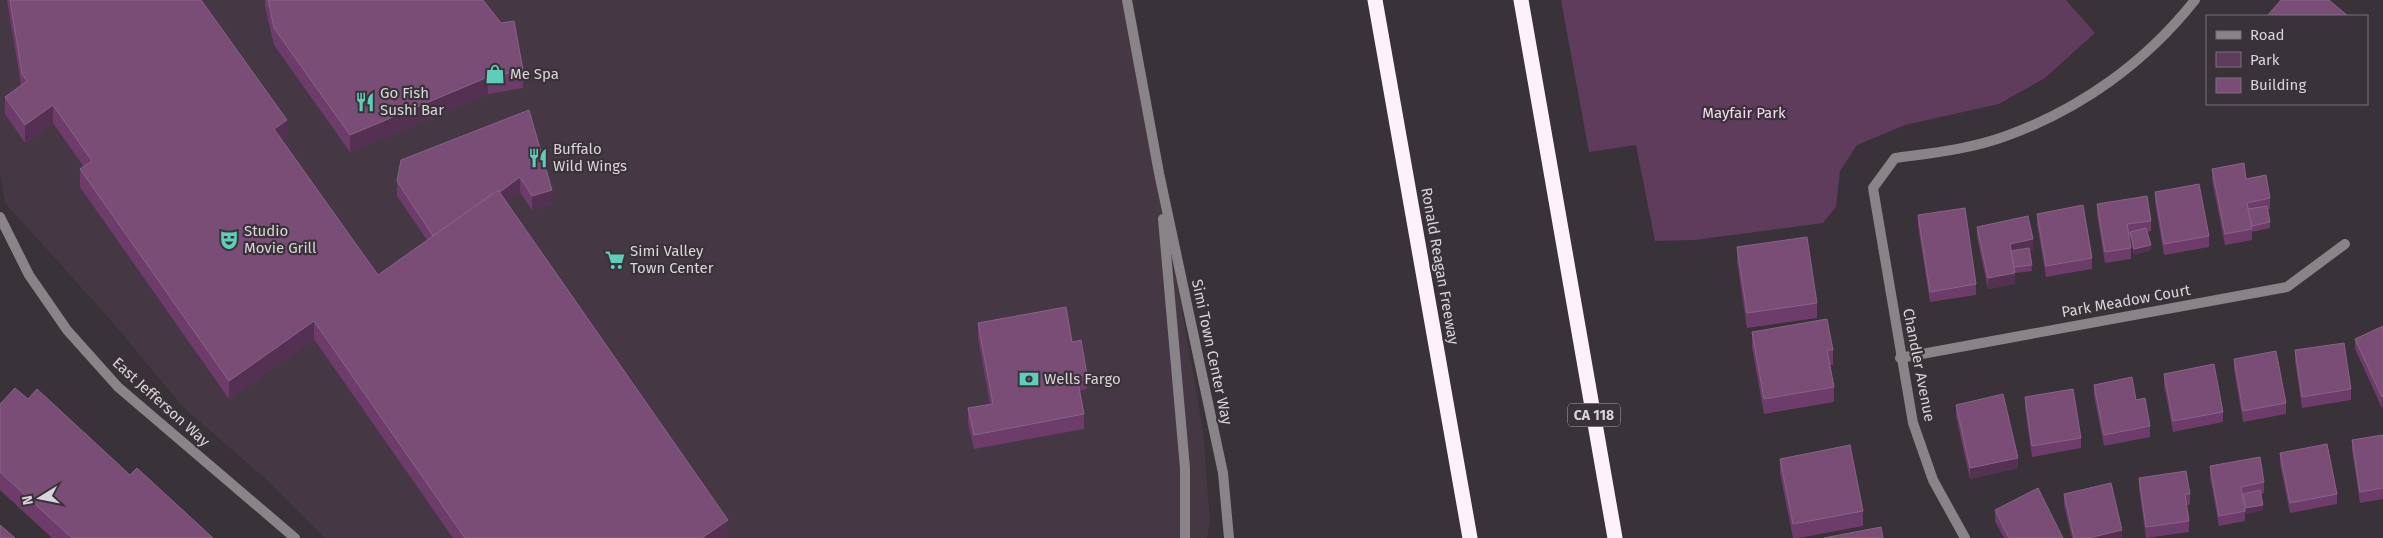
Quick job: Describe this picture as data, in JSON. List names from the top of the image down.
{
  "streets": {
    "highway": ["Ronald Reagan Freeway", "CA 118"],
    "street": [
      "Park Meadow Court",
      "Simi Town Center Way",
      "Chandler Avenue",
      "East Jefferson Way"
    ]
  },
  "crossings": [
    ["Park Meadow Court", "Chandler Avenue"]
  ],
  "parks": ["Mayfair Park"],
  "places": {
    "shop": ["Me Spa"],
    "restaurant": ["Go Fish Sushi Bar", "Buffalo Wild Wings"],
    "theatre": ["Studio Movie Grill"],
    "supermarket": ["Simi Valley Town Center"],
    "bank": ["Wells Fargo"]
  },
  "legend": ["Road", "Park", "Building"],
  "north": "left"
}
